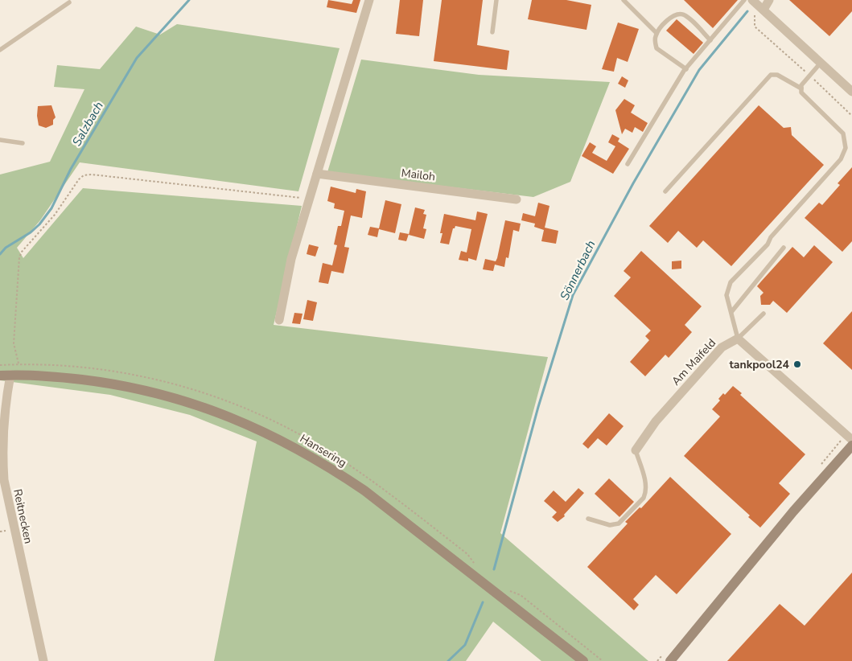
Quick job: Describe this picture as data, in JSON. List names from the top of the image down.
{
  "streets": {
    "street": [
      "Mailoh",
      "Am Maifeld",
      "Hansering",
      "Reitnecken"
    ]
  },
  "crossings": [
    ["Hansering", "Reitnecken"]
  ],
  "water": ["Salzbach", "Sönnerbach"],
  "places": ["tankpool24"]
}
